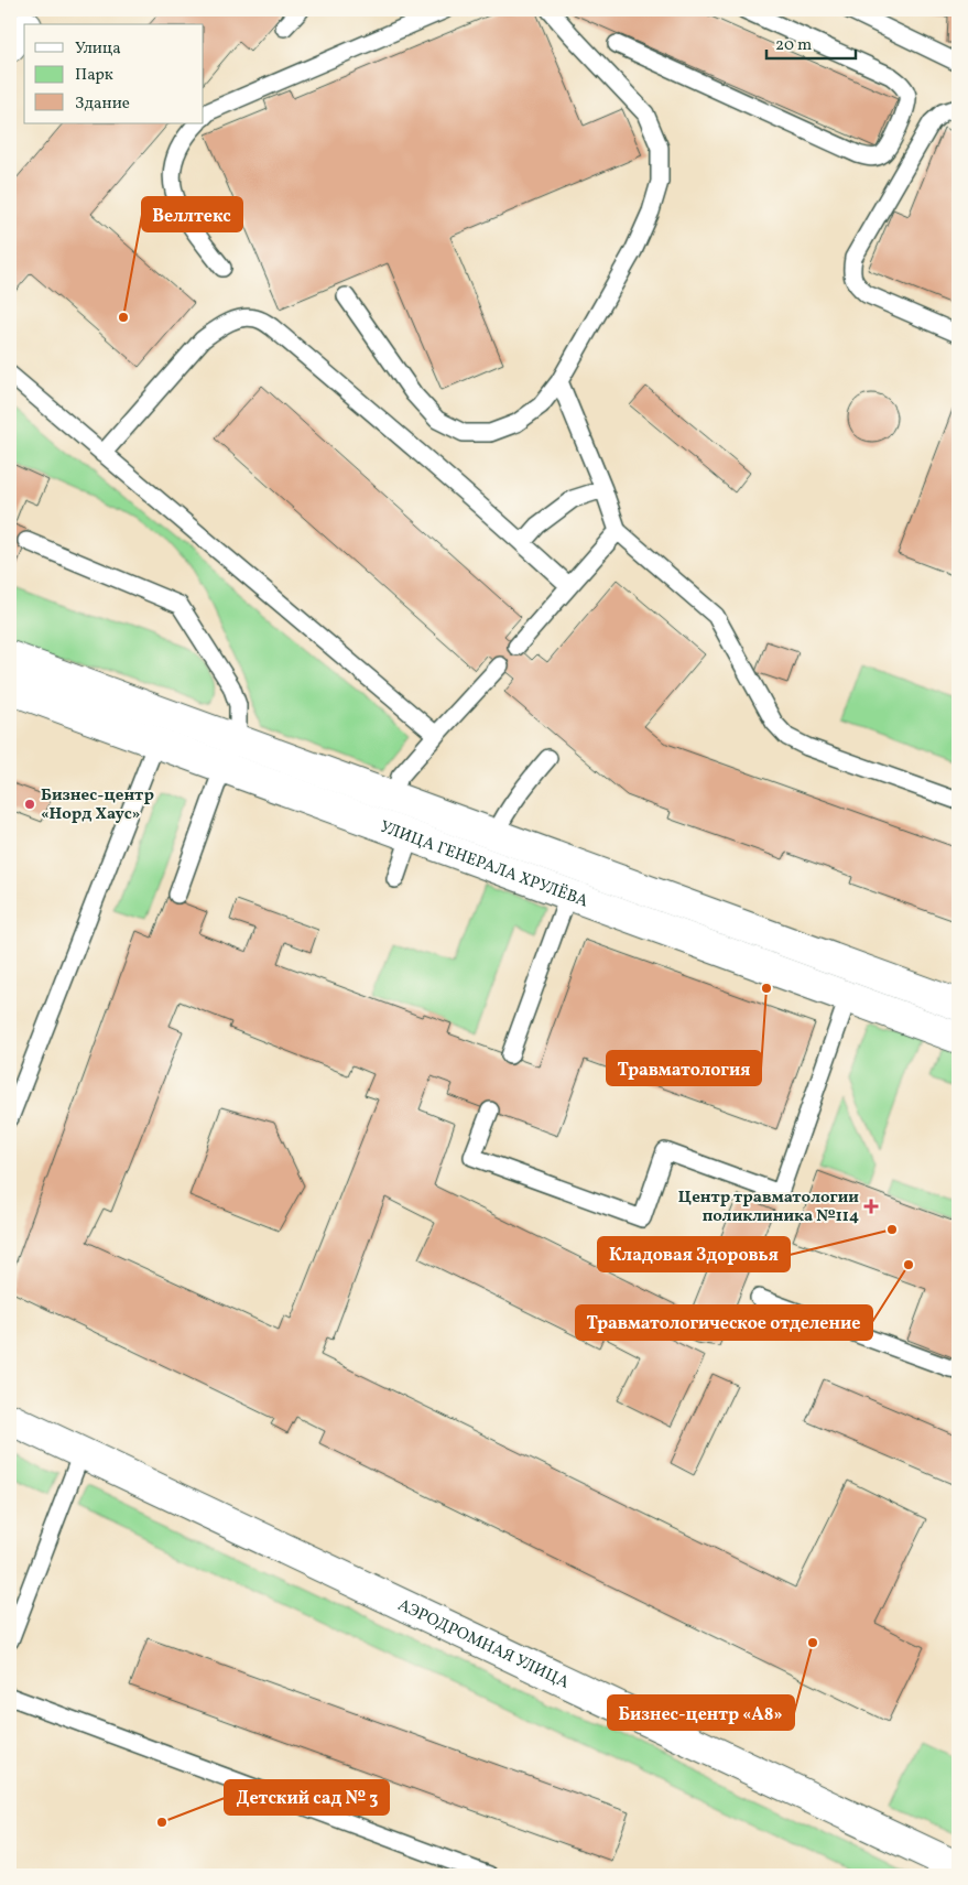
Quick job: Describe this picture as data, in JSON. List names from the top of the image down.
{
  "streets": {
    "street": ["УЛИЦА ГЕНЕРАЛА ХРУЛЁВА", "АЭРОДРОМНАЯ УЛИЦА"]
  },
  "places": {
    "other": [
      "Веллтекс",
      "Бизнес-центр «Норд Хаус»",
      "Травматология",
      "Кладовая Здоровья",
      "Травматологическое отделение",
      "Бизнес-центр «А8»",
      "Детский сад № 3"
    ],
    "health": ["Центр травматологии поликлиника №114"]
  },
  "legend": ["Улица", "Парк", "Здание"],
  "scale_bar": "20 m"
}
